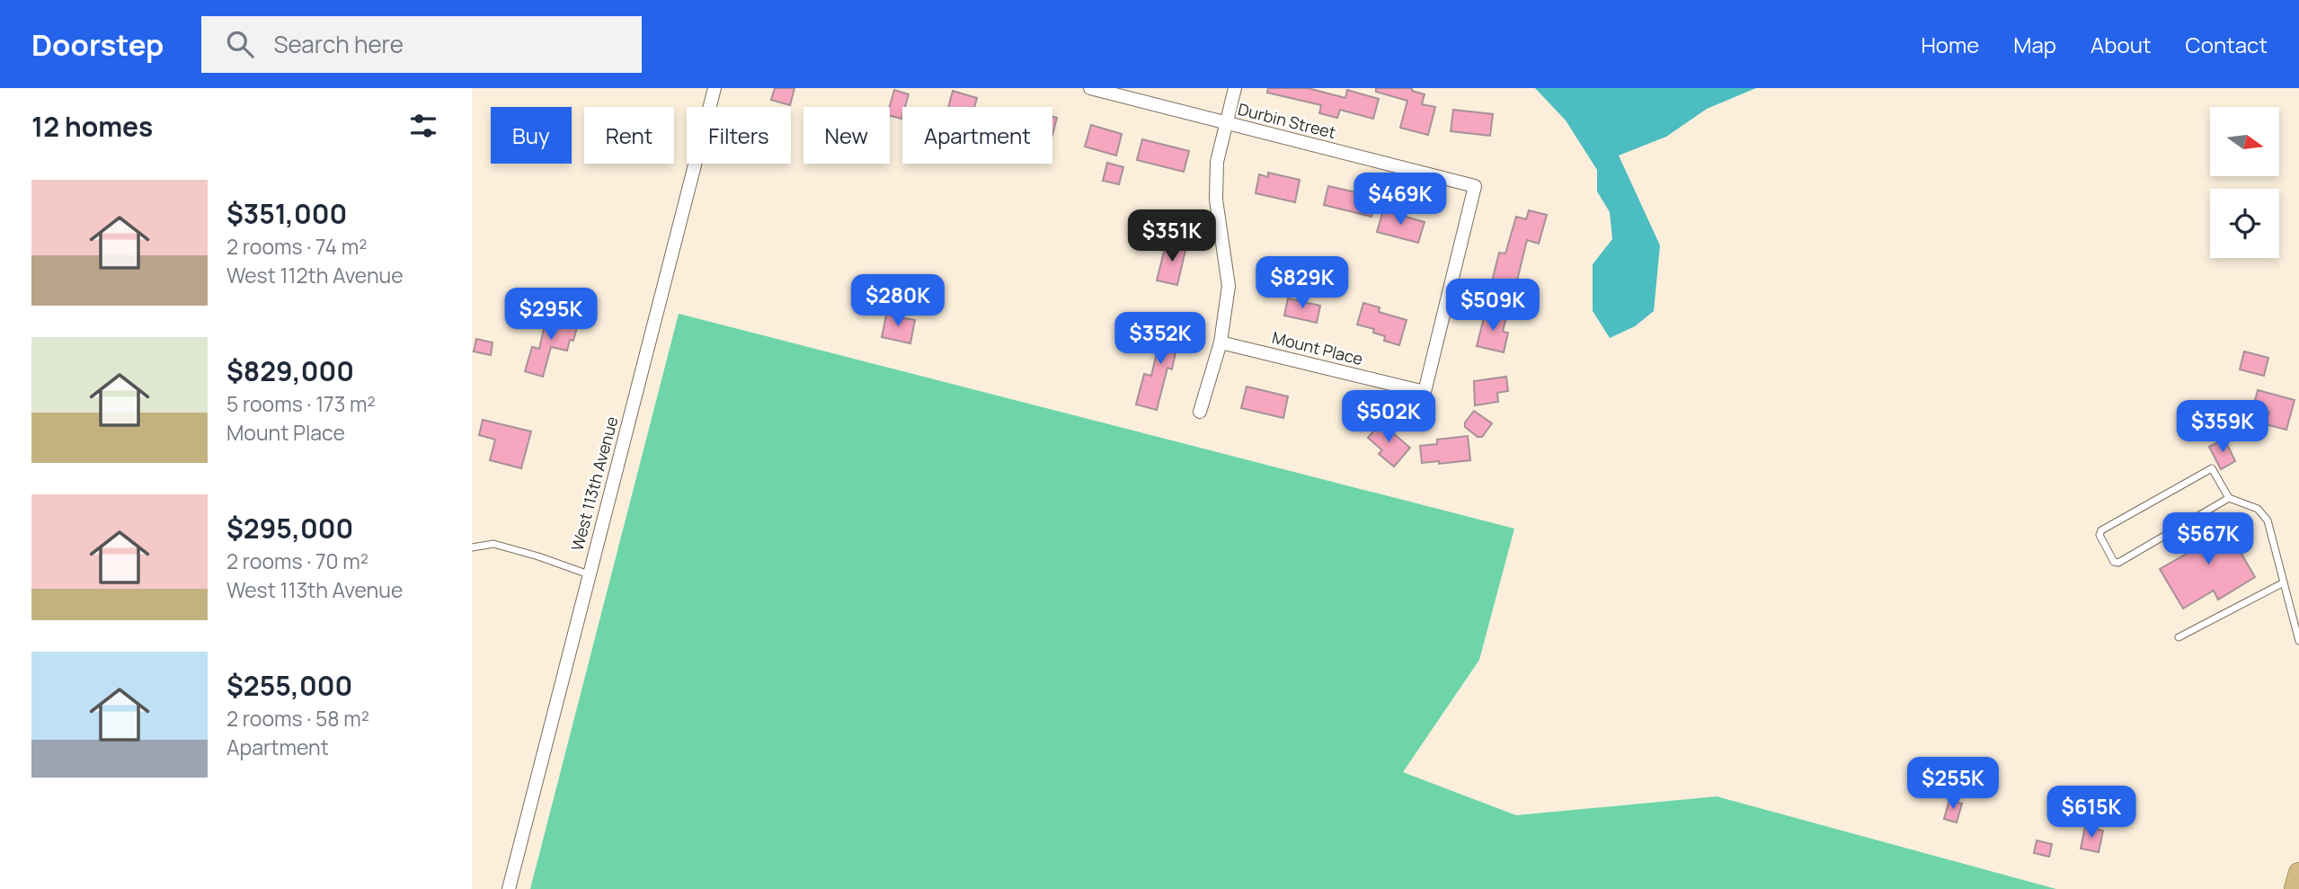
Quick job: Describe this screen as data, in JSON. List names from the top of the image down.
{
  "streets": {
    "street": ["Durbin Street", "Mount Place", "West 113th Avenue"]
  },
  "crossings": [
    ["Durbin Street", "Mount Place"]
  ],
  "north": "right",
  "page": {
    "header": "Doorstep",
    "search": "Search here",
    "nav": [
      "Home",
      "Map",
      "About",
      "Contact"
    ],
    "heading": "12 homes",
    "chip": [
      "Buy",
      "Rent",
      "Filters",
      "New",
      "Apartment"
    ],
    "list": [
      {
        "name": "$351,000",
        "note": "2 rooms · 74 m² · West 112th Avenue"
      },
      {
        "name": "$829,000",
        "note": "5 rooms · 173 m² · Mount Place"
      },
      {
        "name": "$295,000",
        "note": "2 rooms · 70 m² · West 113th Avenue"
      },
      {
        "name": "$255,000",
        "note": "2 rooms · 58 m² · Apartment"
      }
    ],
    "price": [
      "$469K",
      "$351K",
      "$829K",
      "$280K",
      "$509K",
      "$295K",
      "$352K",
      "$502K",
      "$359K",
      "$567K",
      "$255K",
      "$615K"
    ]
  }
}
